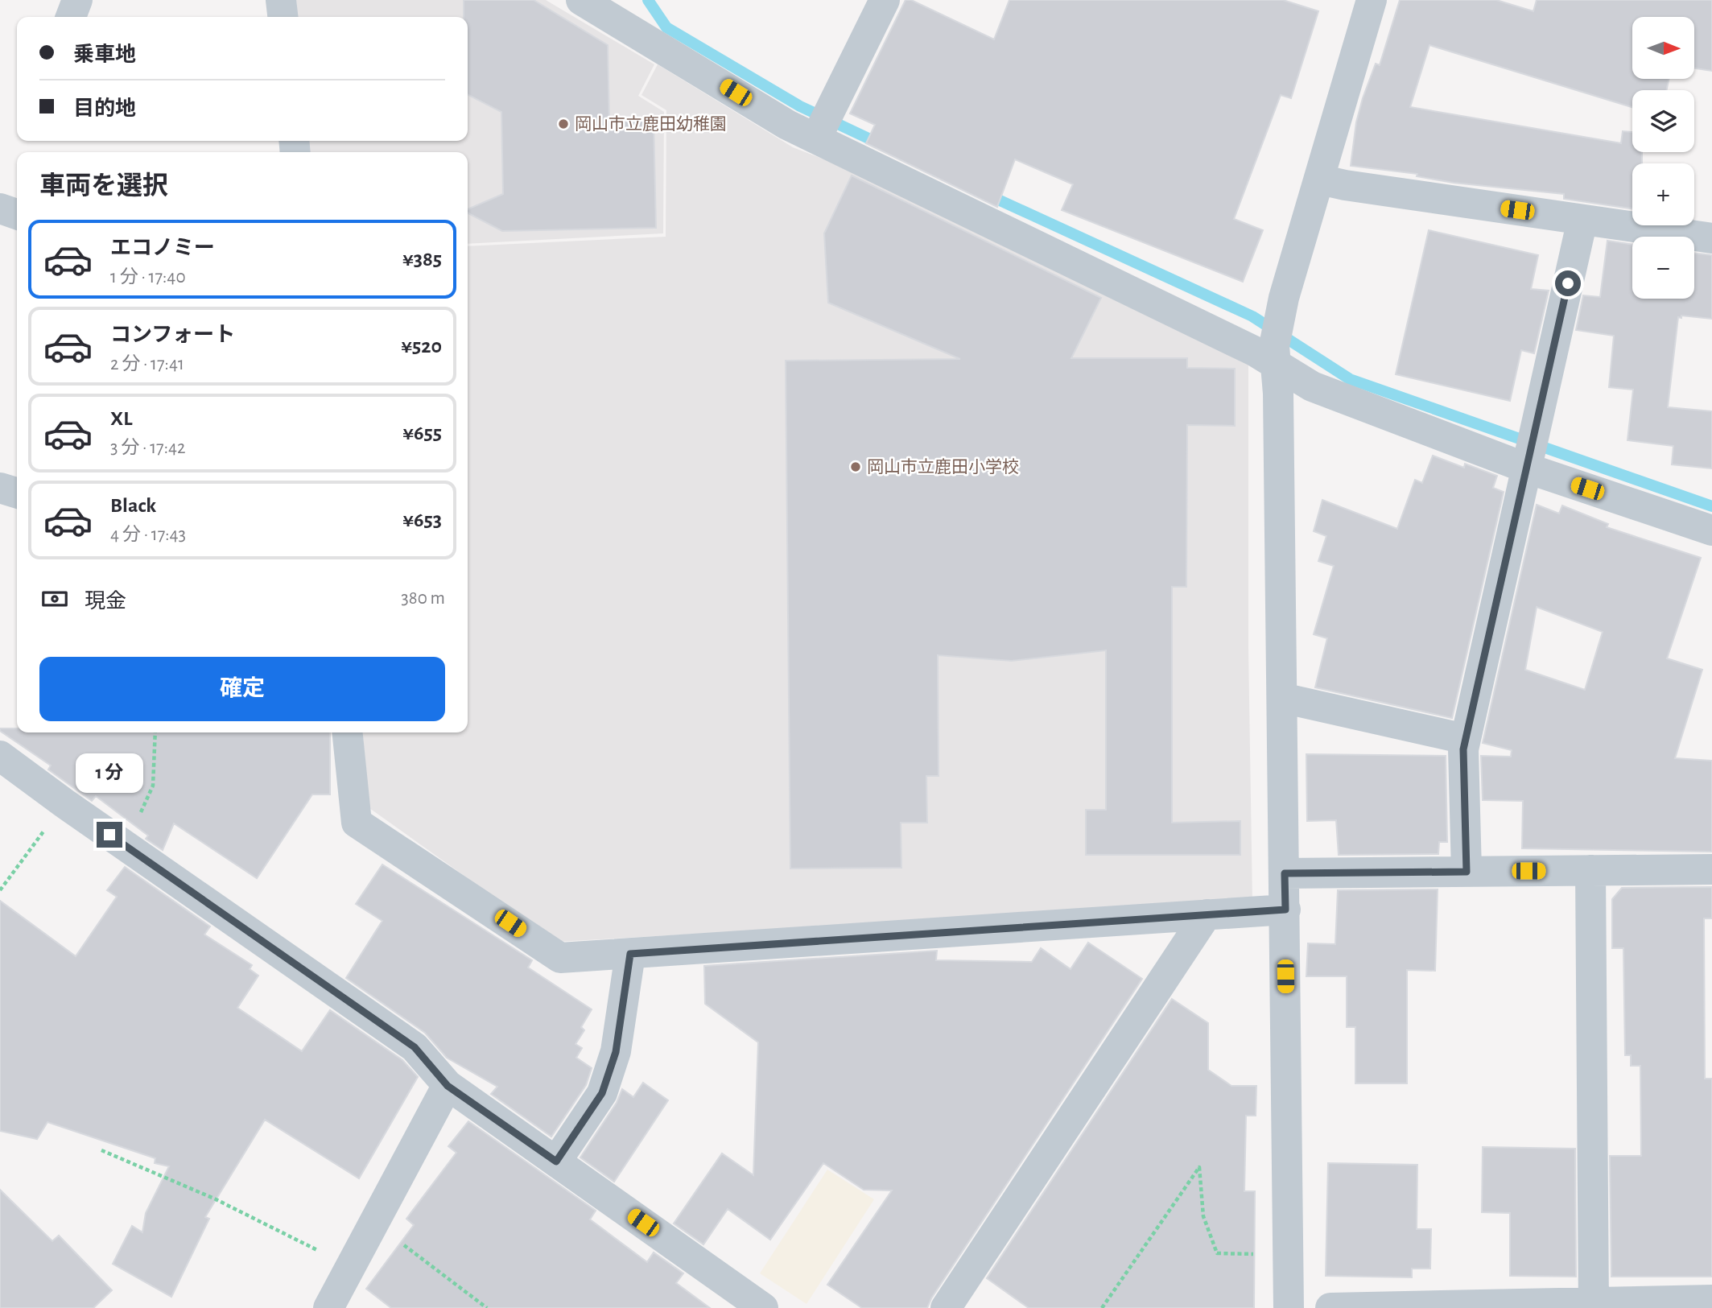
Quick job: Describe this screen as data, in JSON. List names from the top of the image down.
{
  "places": ["岡山市立鹿田幼稚園", "岡山市立鹿田小学校"],
  "north": "right",
  "page": {
    "map_buttons": ["+", "−"],
    "banner": ["乗車地", "目的地"],
    "heading": "車両を選択",
    "list": [
      {
        "name": "エコノミー",
        "note": "1 分 · 17:40",
        "value": "¥385"
      },
      {
        "name": "コンフォート",
        "note": "2 分 · 17:41",
        "value": "¥520"
      },
      {
        "name": "XL",
        "note": "3 分 · 17:42",
        "value": "¥655"
      },
      {
        "name": "Black",
        "note": "4 分 · 17:43",
        "value": "¥653"
      }
    ],
    "pay": ["現金", "380 m"],
    "buttons": "確定",
    "bubble": "1 分"
  }
}
